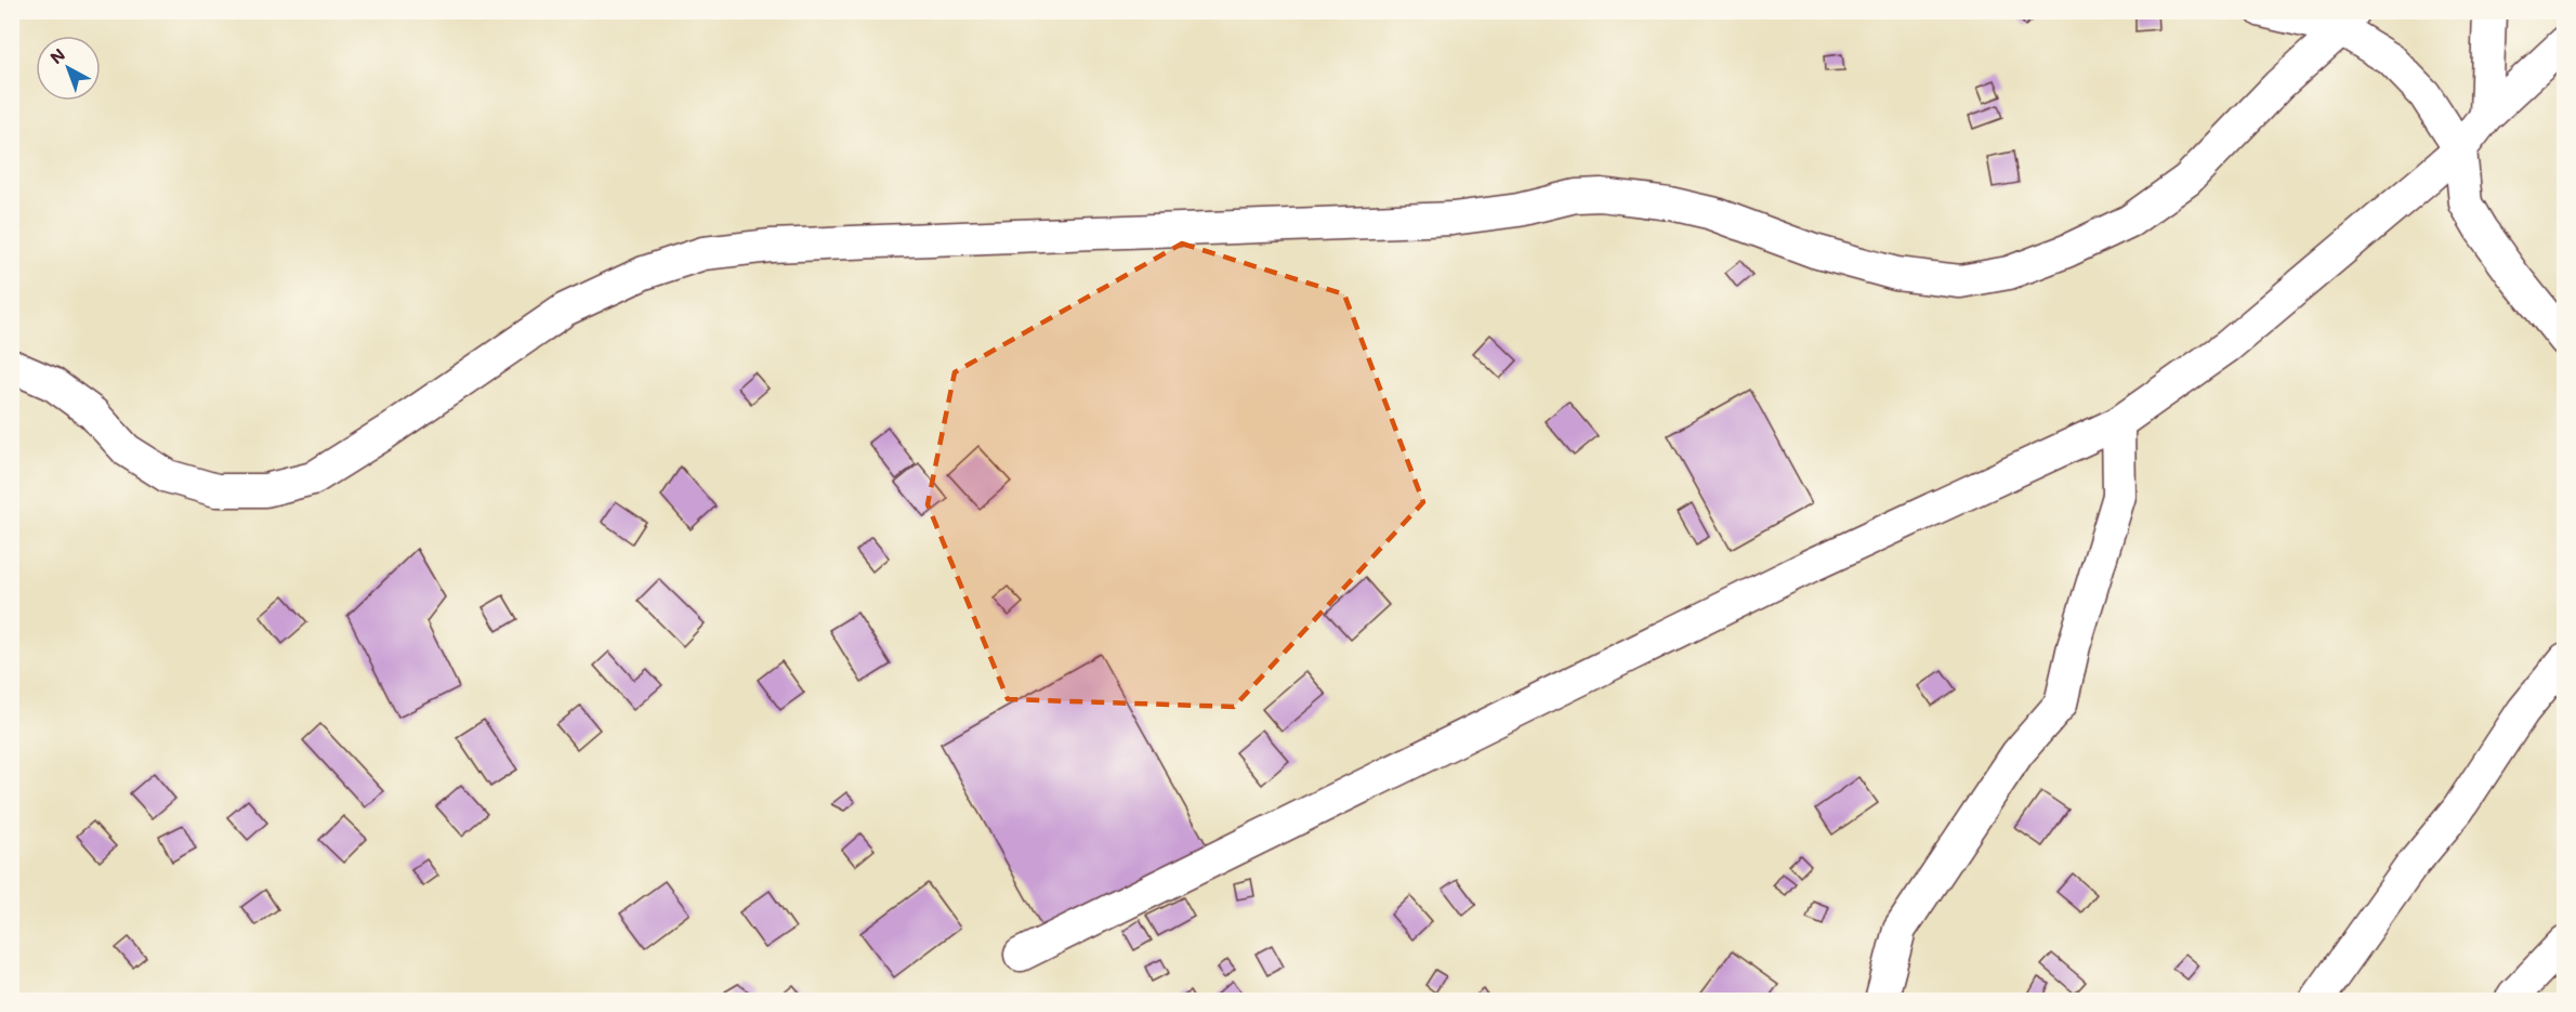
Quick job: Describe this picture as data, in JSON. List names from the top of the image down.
{
  "north": "top left"
}
